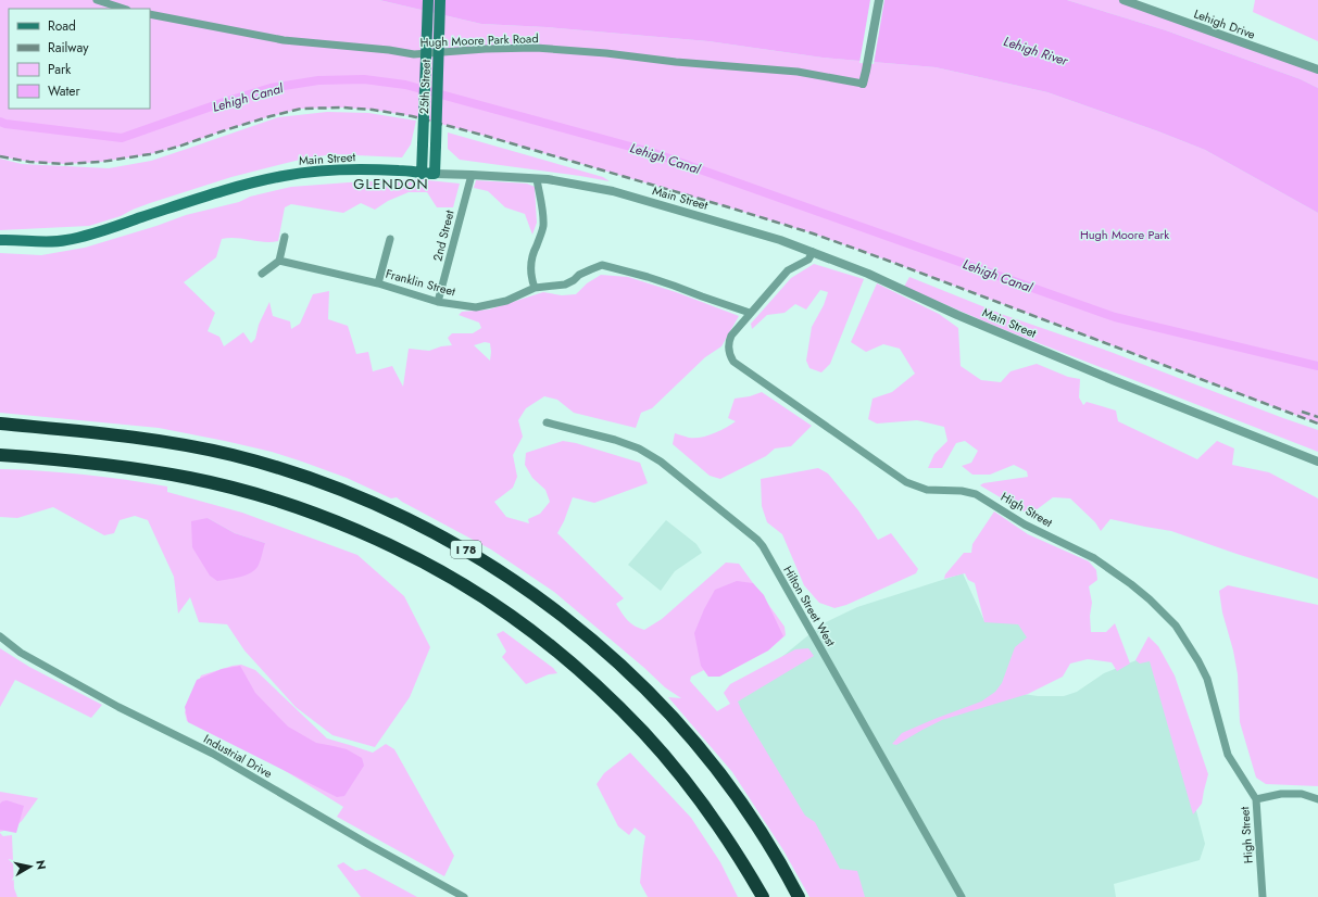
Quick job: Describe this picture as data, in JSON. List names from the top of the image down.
{
  "streets": {
    "highway": ["I 78"],
    "main road": ["25th Street", "Main Street"],
    "street": [
      "Lehigh Drive",
      "Hugh Moore Park Road",
      "2nd Street",
      "Franklin Street",
      "High Street",
      "Hilton Street West",
      "Industrial Drive"
    ]
  },
  "crossings": [
    ["25th Street", "Main Street"],
    ["Main Street", "2nd Street"],
    ["Main Street", "High Street"],
    ["2nd Street", "Franklin Street"],
    ["Franklin Street", "High Street"]
  ],
  "districts": ["GLENDON"],
  "water": ["Lehigh River", "Lehigh Canal"],
  "parks": ["Hugh Moore Park"],
  "legend": [
    "Road",
    "Railway",
    "Park",
    "Water"
  ],
  "north": "right"
}
